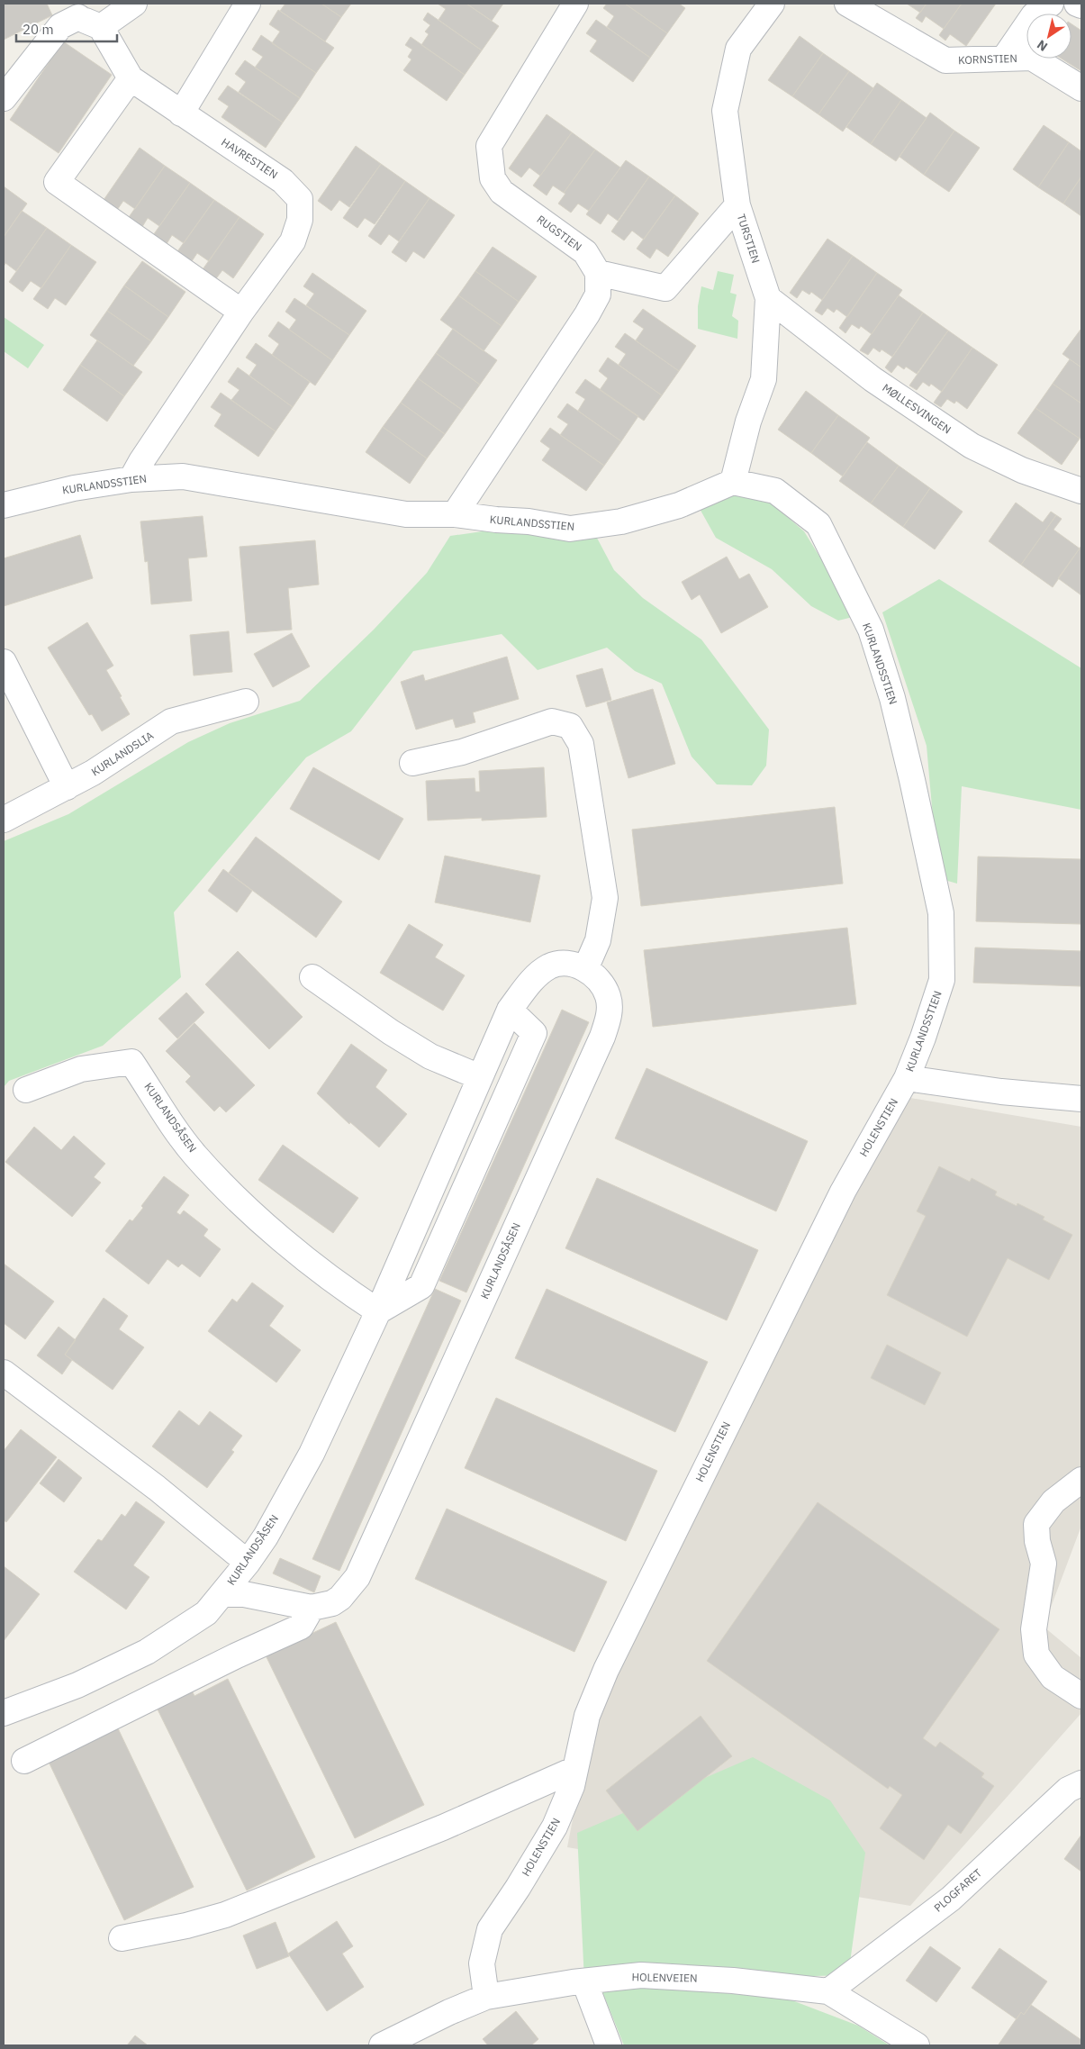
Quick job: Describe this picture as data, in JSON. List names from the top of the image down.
{
  "streets": {
    "street": [
      "KORNSTIEN",
      "HAVRESTIEN",
      "RUGSTIEN",
      "TURSTIEN",
      "MØLLESVINGEN",
      "KURLANDSSTIEN",
      "KURLANDSLIA",
      "KURLANDSÅSEN",
      "HOLENSTIEN",
      "PLOGFARET",
      "HOLENVEIEN"
    ]
  },
  "crossings": [
    ["HAVRESTIEN", "KURLANDSSTIEN"],
    ["TURSTIEN", "MØLLESVINGEN"],
    ["TURSTIEN", "KURLANDSSTIEN"],
    ["KURLANDSSTIEN", "HOLENSTIEN"],
    ["HOLENSTIEN", "HOLENVEIEN"],
    ["PLOGFARET", "HOLENVEIEN"]
  ],
  "scale_bar": "20 m",
  "north": "bottom left"
}
